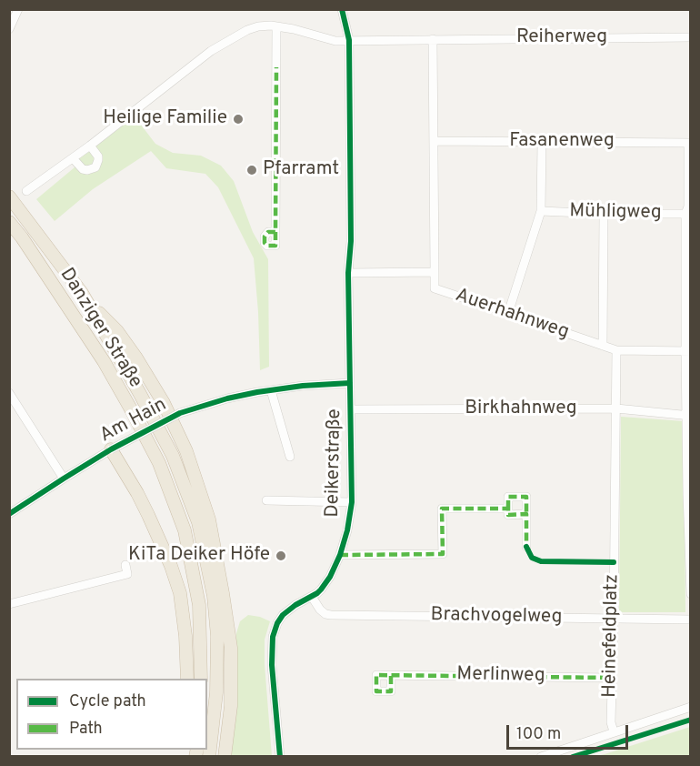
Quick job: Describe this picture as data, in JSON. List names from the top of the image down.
{
  "streets": {
    "highway": ["Danziger Straße"],
    "street": [
      "Reiherweg",
      "Fasanenweg",
      "Mühligweg",
      "Auerhahnweg",
      "Birkhahnweg",
      "Am Hain",
      "Deikerstraße",
      "Brachvogelweg",
      "Heinefeldplatz",
      "Merlinweg"
    ]
  },
  "crossings": [
    ["Reiherweg", "Deikerstraße"],
    ["Auerhahnweg", "Deikerstraße"],
    ["Auerhahnweg", "Heinefeldplatz"],
    ["Birkhahnweg", "Deikerstraße"],
    ["Birkhahnweg", "Heinefeldplatz"],
    ["Am Hain", "Deikerstraße"],
    ["Deikerstraße", "Brachvogelweg"],
    ["Brachvogelweg", "Heinefeldplatz"],
    ["Heinefeldplatz", "Merlinweg"]
  ],
  "places": ["Heilige Familie", "Pfarramt", "KiTa Deiker Höfe"],
  "legend": ["Cycle path", "Path"],
  "scale_bar": "100 m"
}
